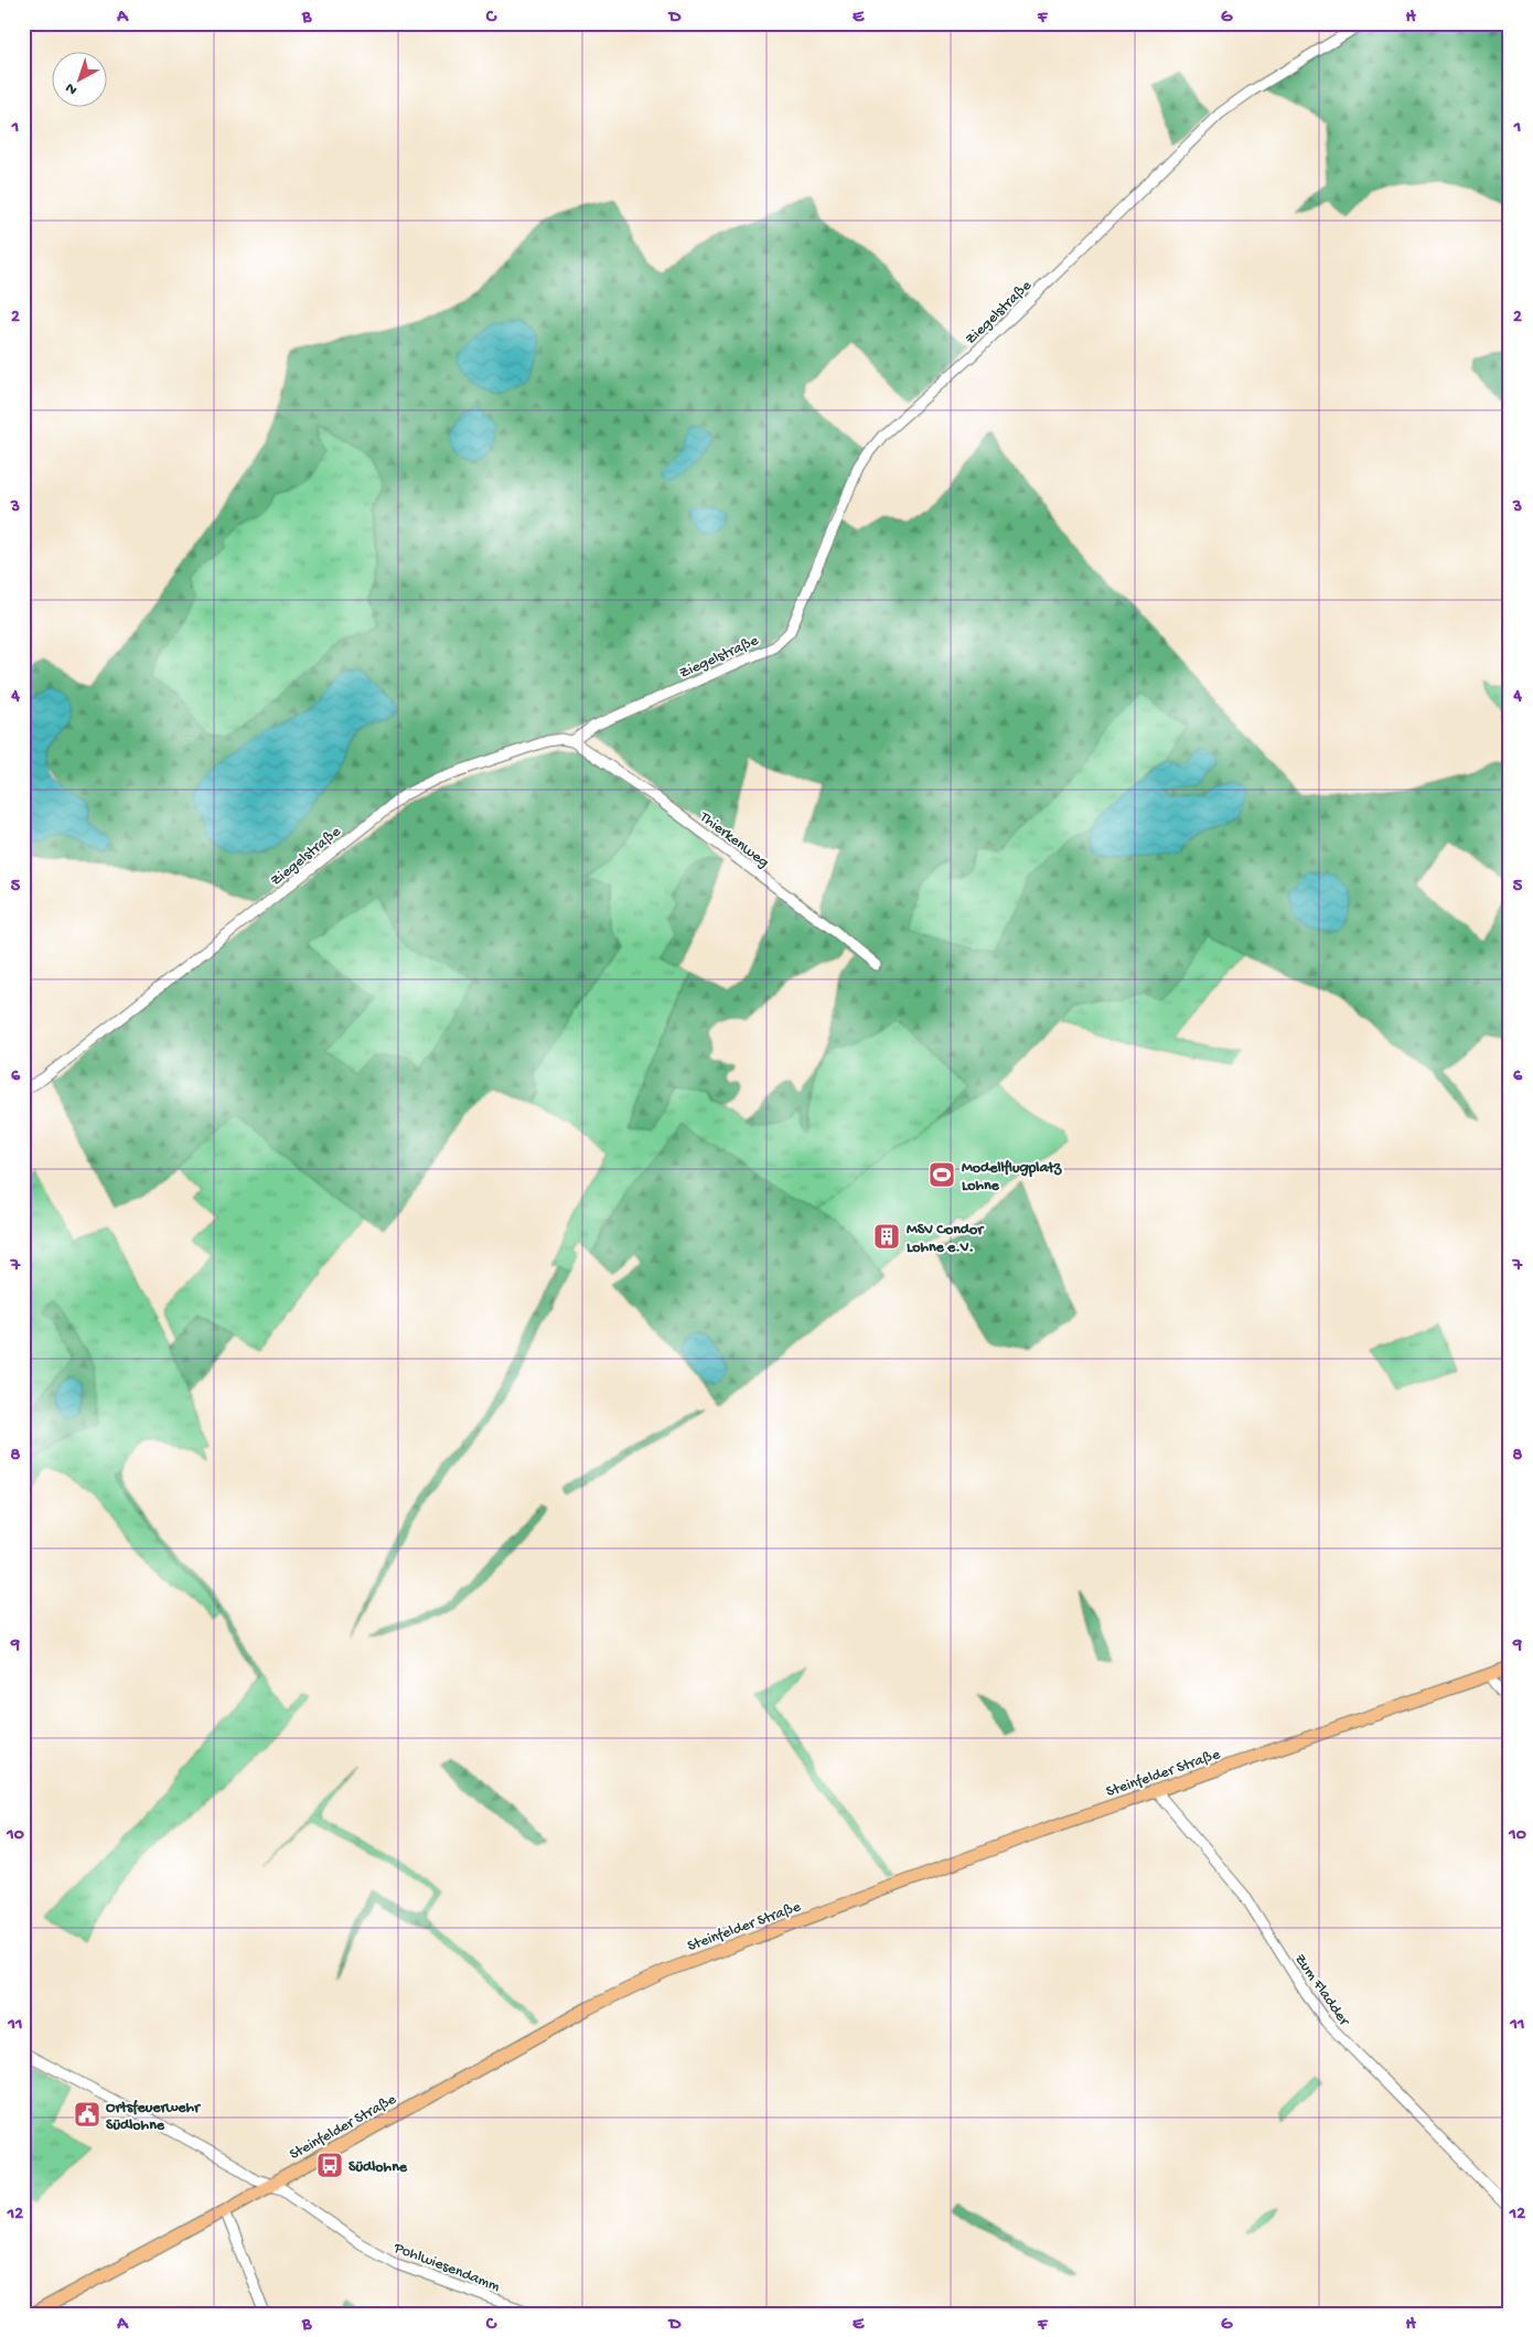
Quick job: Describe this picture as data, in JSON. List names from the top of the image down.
{
  "streets": {
    "main road": ["Steinfelder Straße"],
    "street": [
      "Ziegelstraße",
      "Thierkenweg",
      "Zum Fladder",
      "Pohlwiesendamm"
    ]
  },
  "crossings": [
    ["Ziegelstraße", "Thierkenweg"],
    ["Steinfelder Straße", "Zum Fladder"],
    ["Steinfelder Straße", "Pohlwiesendamm"]
  ],
  "places": {
    "sports": ["Modellflugplatz Lohne"],
    "building": ["MSV Condor Lohne e.V."],
    "public building": ["Ortsfeuerwehr Südlohne"],
    "bus stop": ["Südlohne"]
  },
  "north": "bottom left",
  "grid": {
    "columns": [
      "A",
      "B",
      "C",
      "D",
      "E",
      "F",
      "G",
      "H"
    ],
    "rows": [
      "1",
      "2",
      "3",
      "4",
      "5",
      "6",
      "7",
      "8",
      "9",
      "10",
      "11",
      "12"
    ]
  }
}
